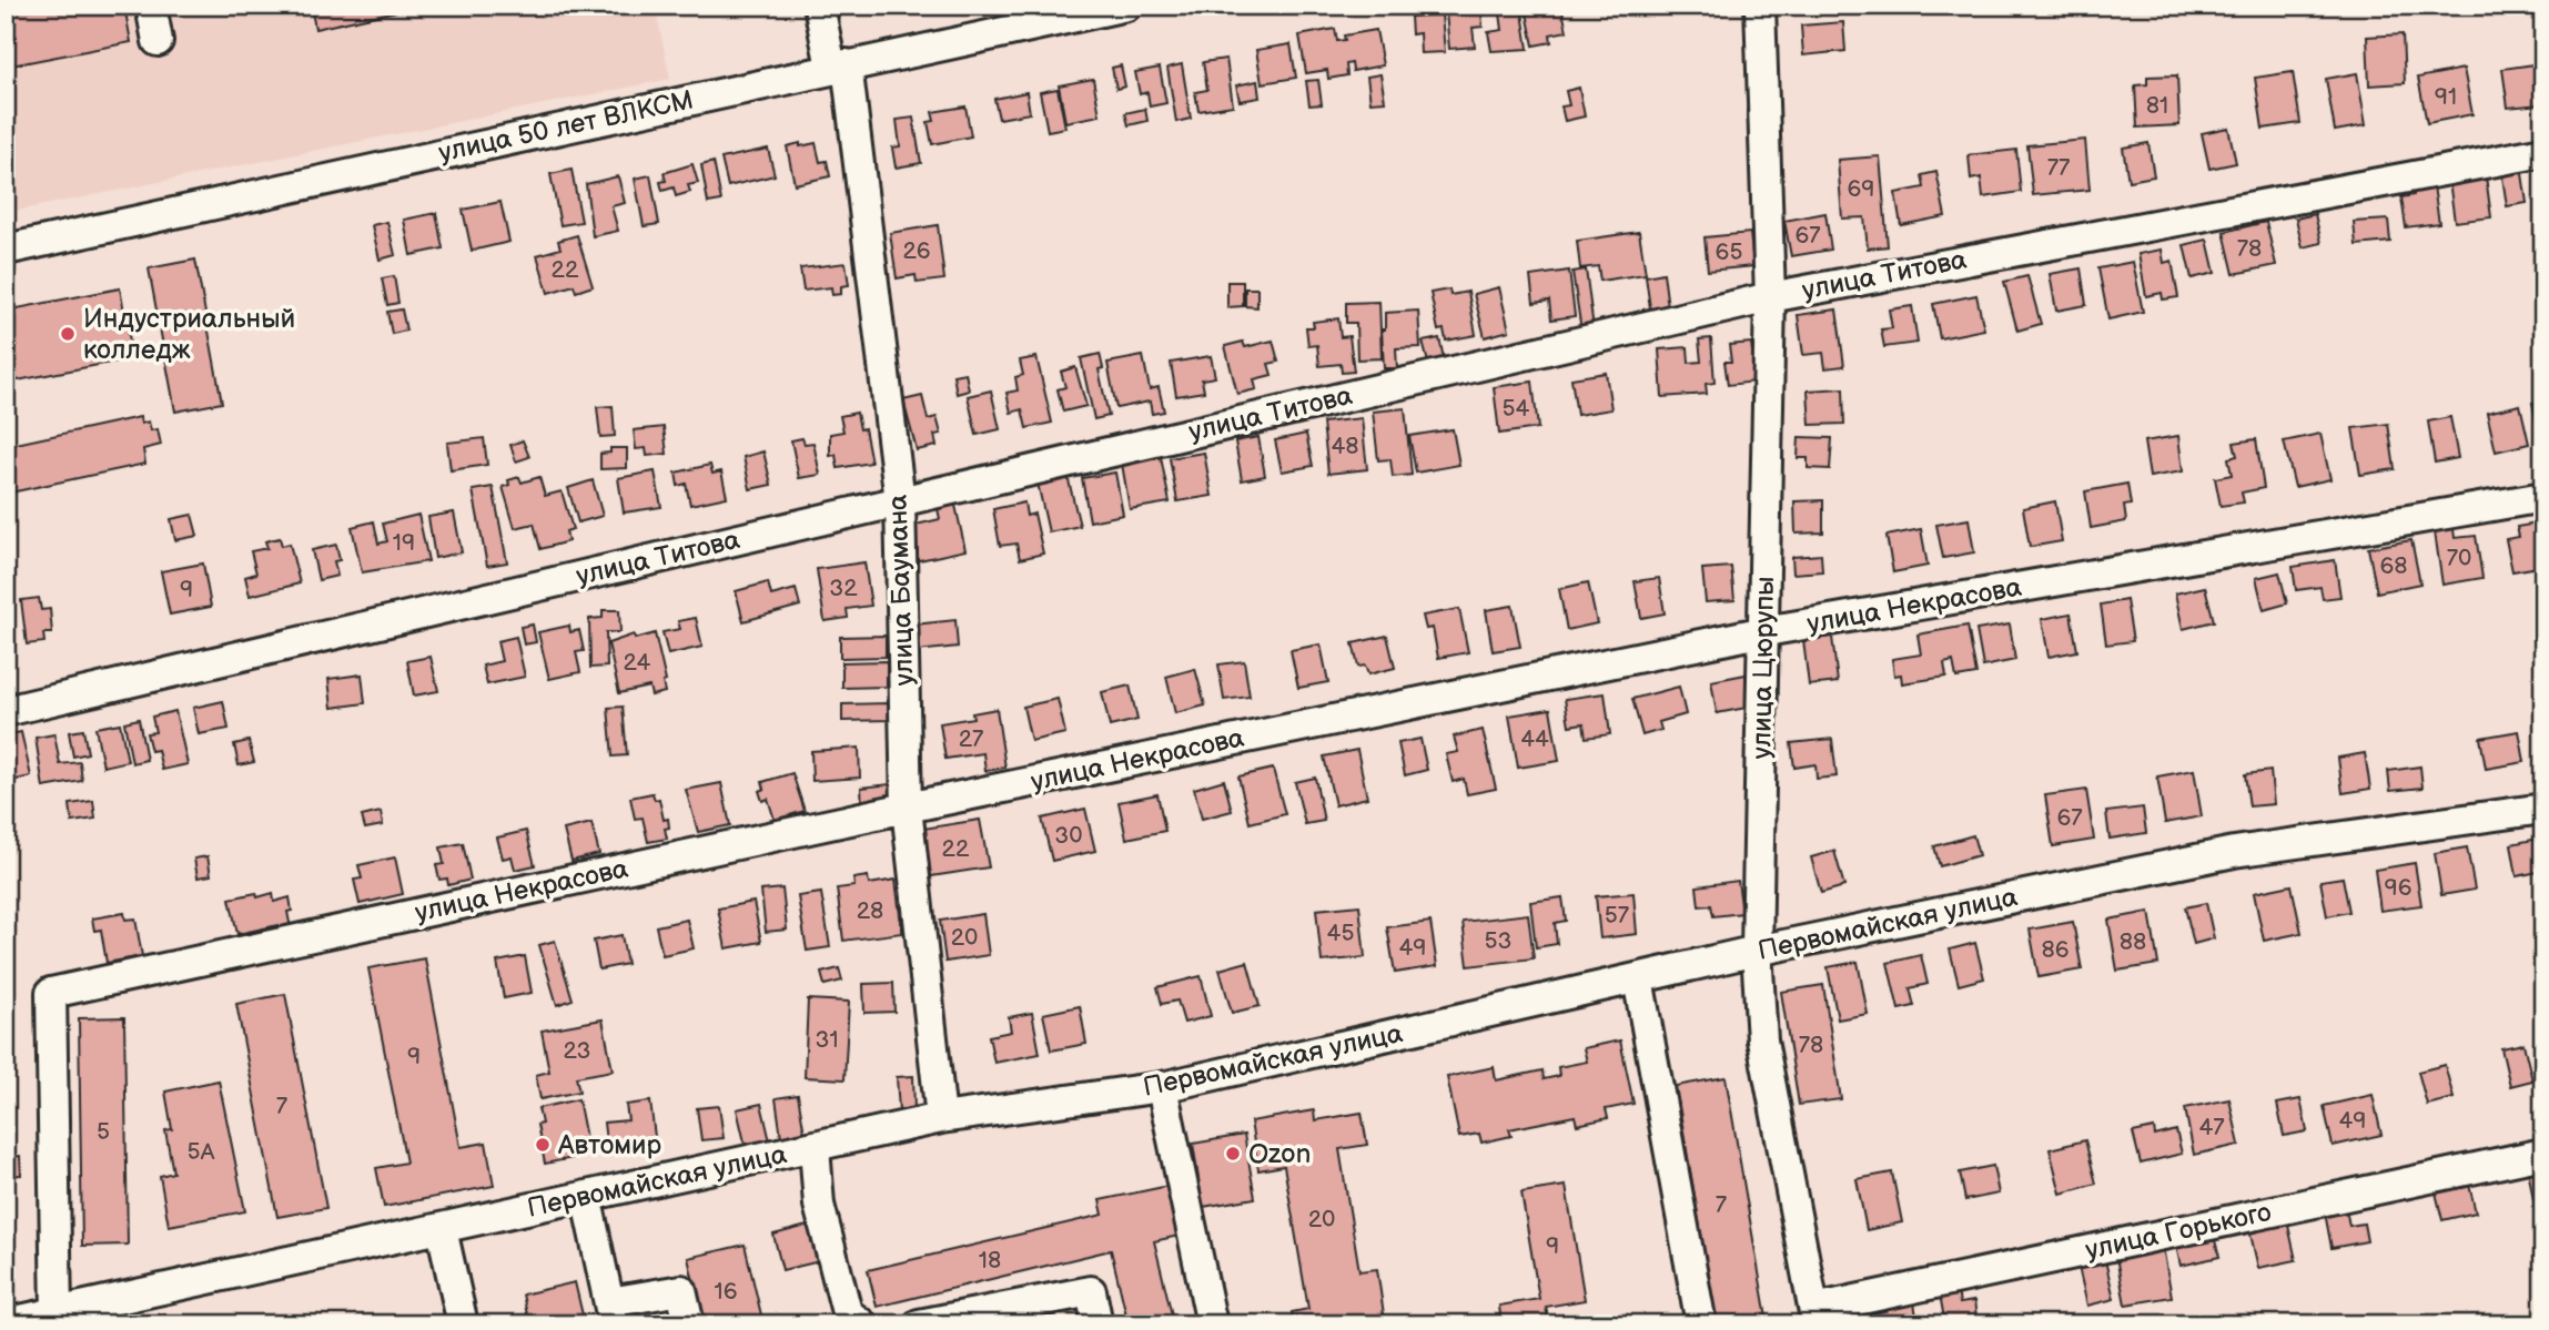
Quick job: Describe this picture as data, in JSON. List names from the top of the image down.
{
  "streets": {
    "street": [
      "улица 50 лет ВЛКСМ",
      "улица Титова",
      "улица Баумана",
      "улица Некрасова",
      "улица Цюрупы",
      "Первомайская улица",
      "улица Горького"
    ]
  },
  "crossings": [
    ["улица 50 лет ВЛКСМ", "улица Баумана"],
    ["улица Титова", "улица Баумана"],
    ["улица Титова", "улица Цюрупы"],
    ["улица Баумана", "улица Некрасова"],
    ["улица Баумана", "Первомайская улица"],
    ["улица Некрасова", "улица Цюрупы"],
    ["улица Некрасова", "Первомайская улица"],
    ["улица Цюрупы", "Первомайская улица"],
    ["улица Цюрупы", "улица Горького"]
  ],
  "places": ["Индустриальный колледж", "Автомир", "Ozon"],
  "house_numbers": [
    "91",
    "81",
    "77",
    "69",
    "67",
    "78",
    "26",
    "65",
    "22",
    "54",
    "48",
    "19",
    "70",
    "68",
    "32",
    "9",
    "24",
    "27",
    "44",
    "67",
    "30",
    "22",
    "96",
    "28",
    "57",
    "45",
    "20",
    "53",
    "88",
    "49",
    "86",
    "31",
    "78",
    "23",
    "9",
    "7",
    "49",
    "47",
    "5",
    "5А",
    "7",
    "20",
    "9",
    "18",
    "16"
  ]
}
